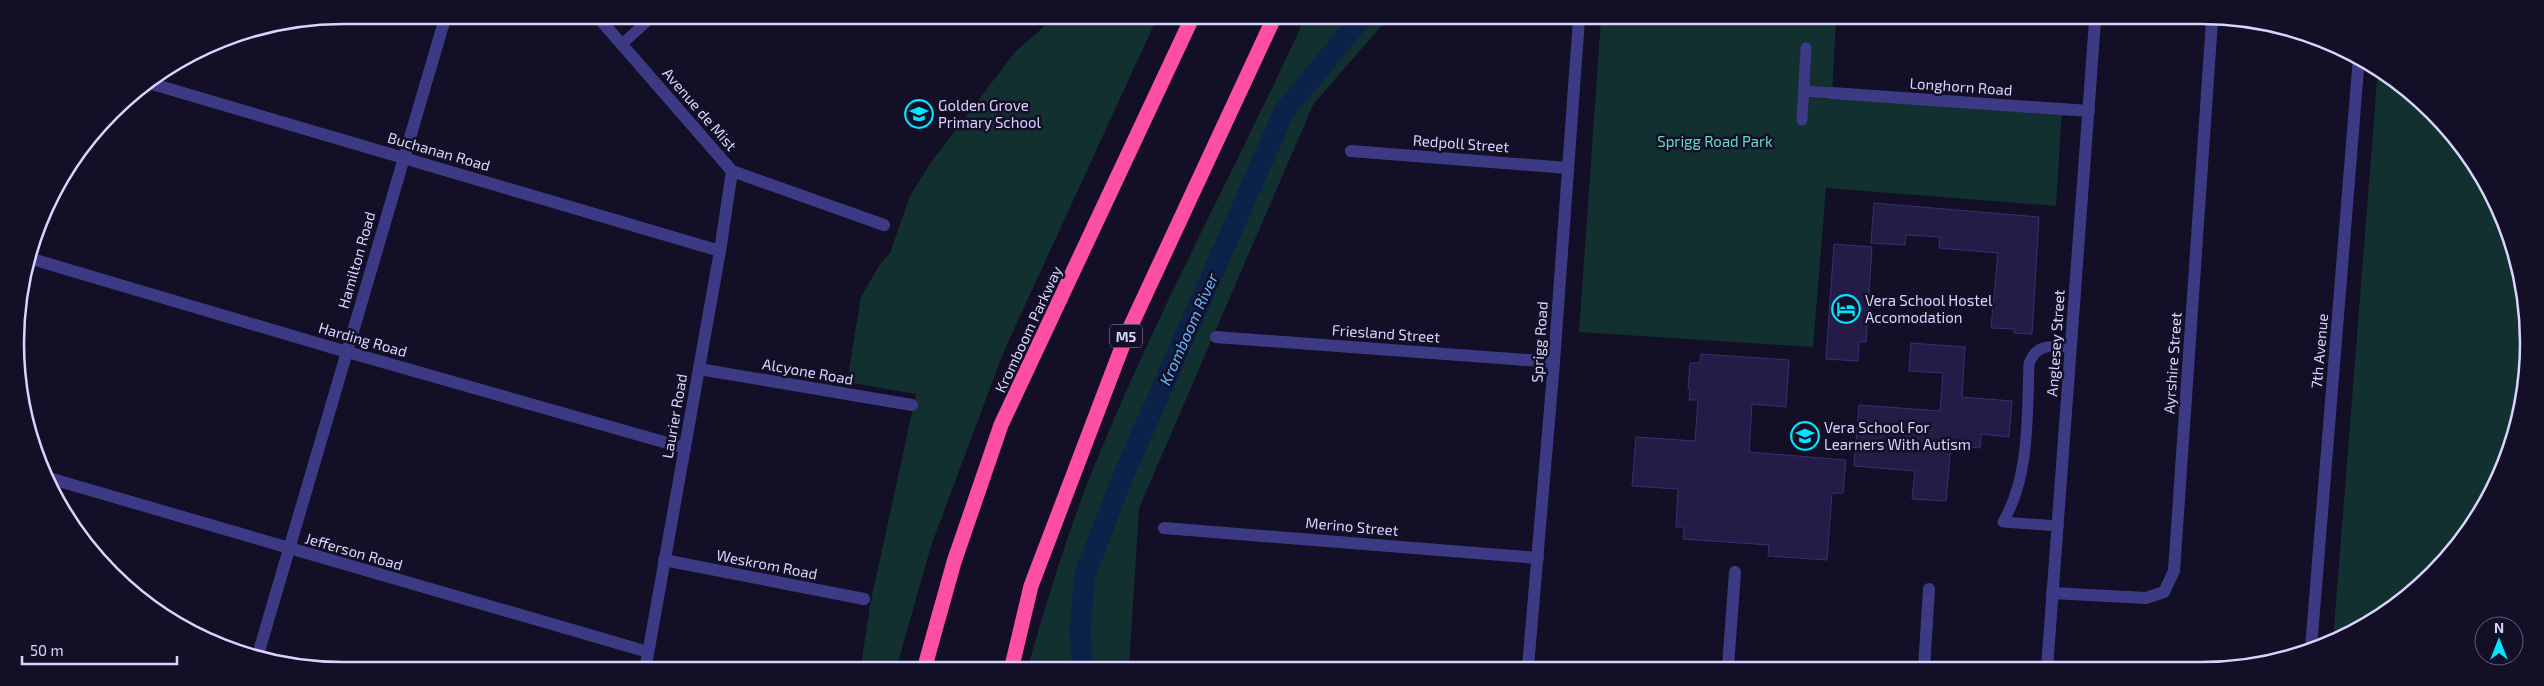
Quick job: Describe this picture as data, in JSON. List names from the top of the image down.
{
  "streets": {
    "highway": ["Kromboom Parkway", "M5"],
    "street": [
      "Longhorn Road",
      "Avenue de Mist",
      "Redpoll Street",
      "Buchanan Road",
      "Hamilton Road",
      "Friesland Street",
      "Harding Road",
      "Sprigg Road",
      "Anglesey Street",
      "7th Avenue",
      "Ayrshire Street",
      "Alcyone Road",
      "Laurier Road",
      "Merino Street",
      "Jefferson Road",
      "Weskrom Road"
    ]
  },
  "crossings": [
    ["Longhorn Road", "Anglesey Street"],
    ["Avenue de Mist", "Laurier Road"],
    ["Redpoll Street", "Sprigg Road"],
    ["Buchanan Road", "Hamilton Road"],
    ["Buchanan Road", "Laurier Road"],
    ["Hamilton Road", "Harding Road"],
    ["Hamilton Road", "Jefferson Road"],
    ["Friesland Street", "Sprigg Road"],
    ["Harding Road", "Laurier Road"],
    ["Sprigg Road", "Merino Street"],
    ["Anglesey Street", "Ayrshire Street"],
    ["Alcyone Road", "Laurier Road"],
    ["Laurier Road", "Jefferson Road"],
    ["Laurier Road", "Weskrom Road"]
  ],
  "water": ["Kromboom River"],
  "parks": ["Sprigg Road Park"],
  "places": {
    "school or university": ["Golden Grove Primary School", "Vera School For Learners With Autism"],
    "hotel": ["Vera School Hostel Accomodation"]
  },
  "scale_bar": "50 m",
  "north": "top"
}
